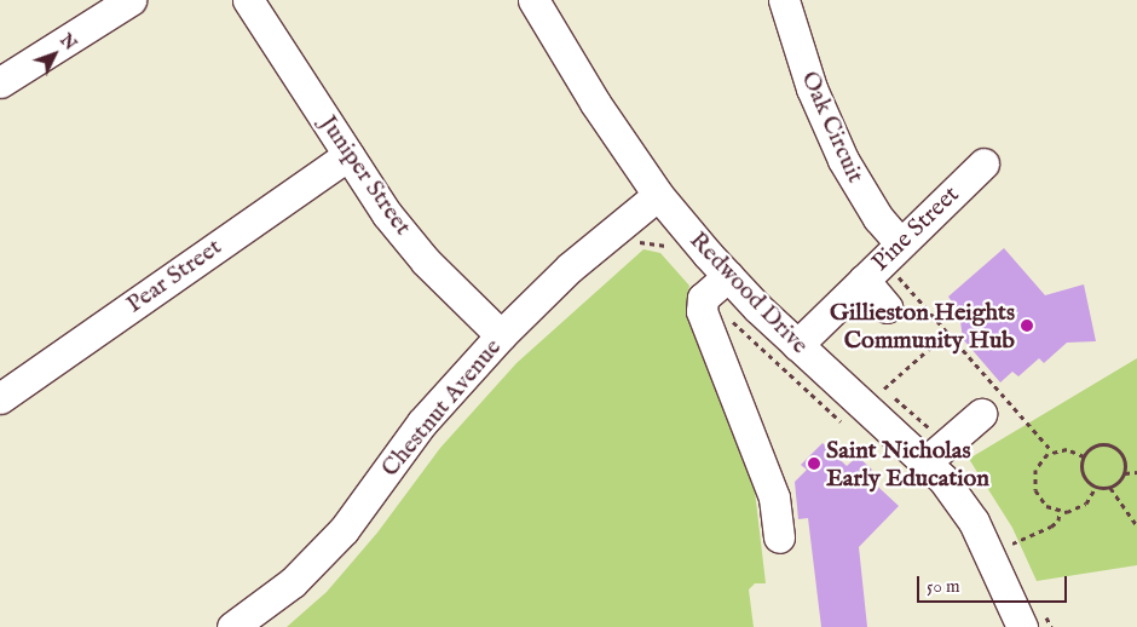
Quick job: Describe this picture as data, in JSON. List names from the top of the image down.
{
  "streets": {
    "street": [
      "Oak Circuit",
      "Juniper Street",
      "Pine Street",
      "Pear Street",
      "Redwood Drive",
      "Chestnut Avenue"
    ]
  },
  "crossings": [
    ["Oak Circuit", "Pine Street"],
    ["Juniper Street", "Pear Street"],
    ["Juniper Street", "Chestnut Avenue"],
    ["Pine Street", "Redwood Drive"],
    ["Redwood Drive", "Chestnut Avenue"]
  ],
  "places": ["Gillieston Heights Community Hub", "Saint Nicholas Early Education"],
  "scale_bar": "50 m",
  "north": "top right"
}
